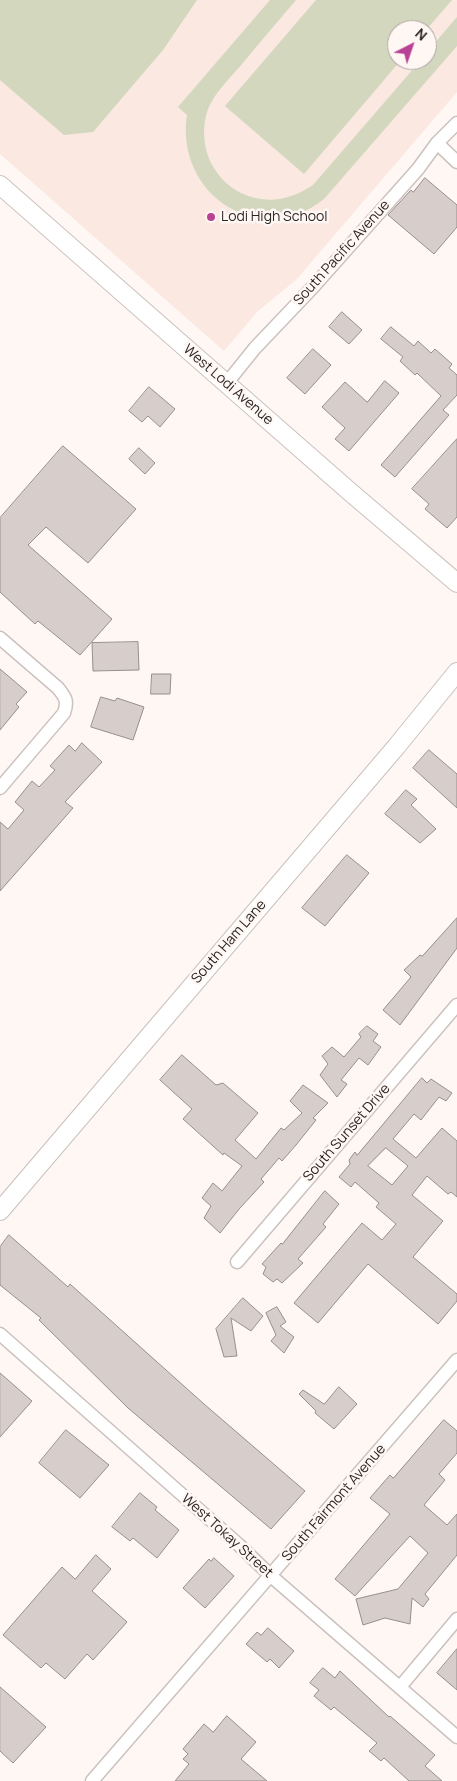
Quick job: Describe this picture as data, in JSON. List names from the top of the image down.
{
  "streets": {
    "main road": ["West Lodi Avenue", "South Ham Lane"],
    "street": [
      "South Pacific Avenue",
      "South Sunset Drive",
      "South Fairmont Avenue",
      "West Tokay Street"
    ]
  },
  "crossings": [
    ["South Pacific Avenue", "West Lodi Avenue"],
    ["South Fairmont Avenue", "West Tokay Street"]
  ],
  "places": ["Lodi High School"],
  "north": "top right"
}
